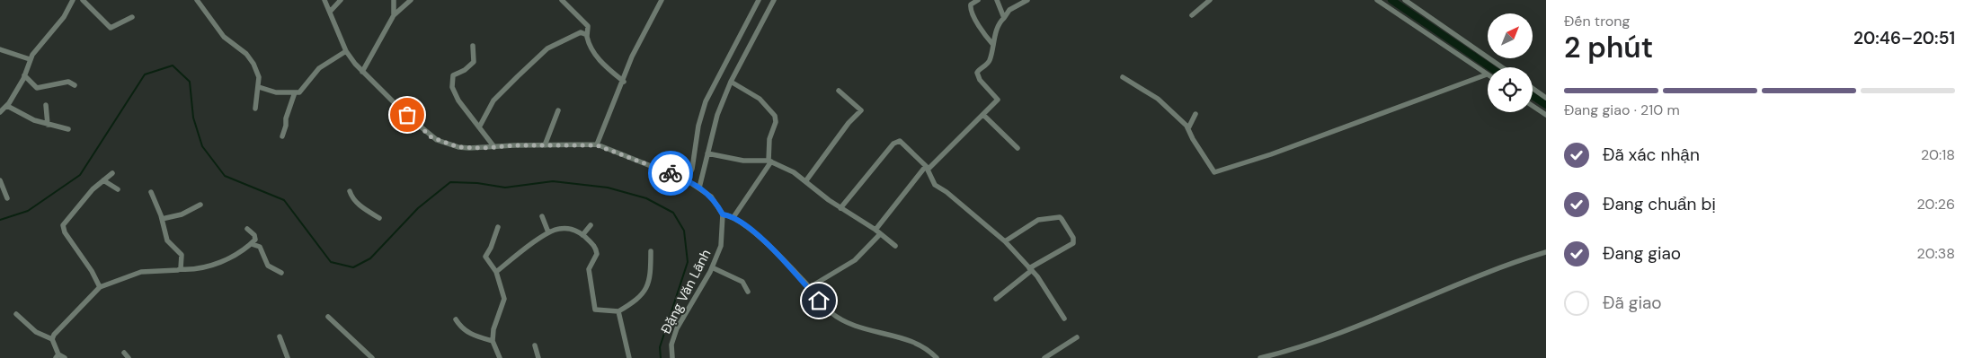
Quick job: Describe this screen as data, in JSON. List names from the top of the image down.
{
  "streets": {
    "street": ["Đặng Văn Lãnh"]
  },
  "north": "top right",
  "page": {
    "heading": ["2 phút", "Đến trong", "20:46–20:51"],
    "bar": "Đang giao · 210 m",
    "list": [
      ["Đã xác nhận", "20:18"],
      ["Đang chuẩn bị", "20:26"],
      ["Đang giao", "20:38"],
      "Đã giao"
    ]
  }
}
